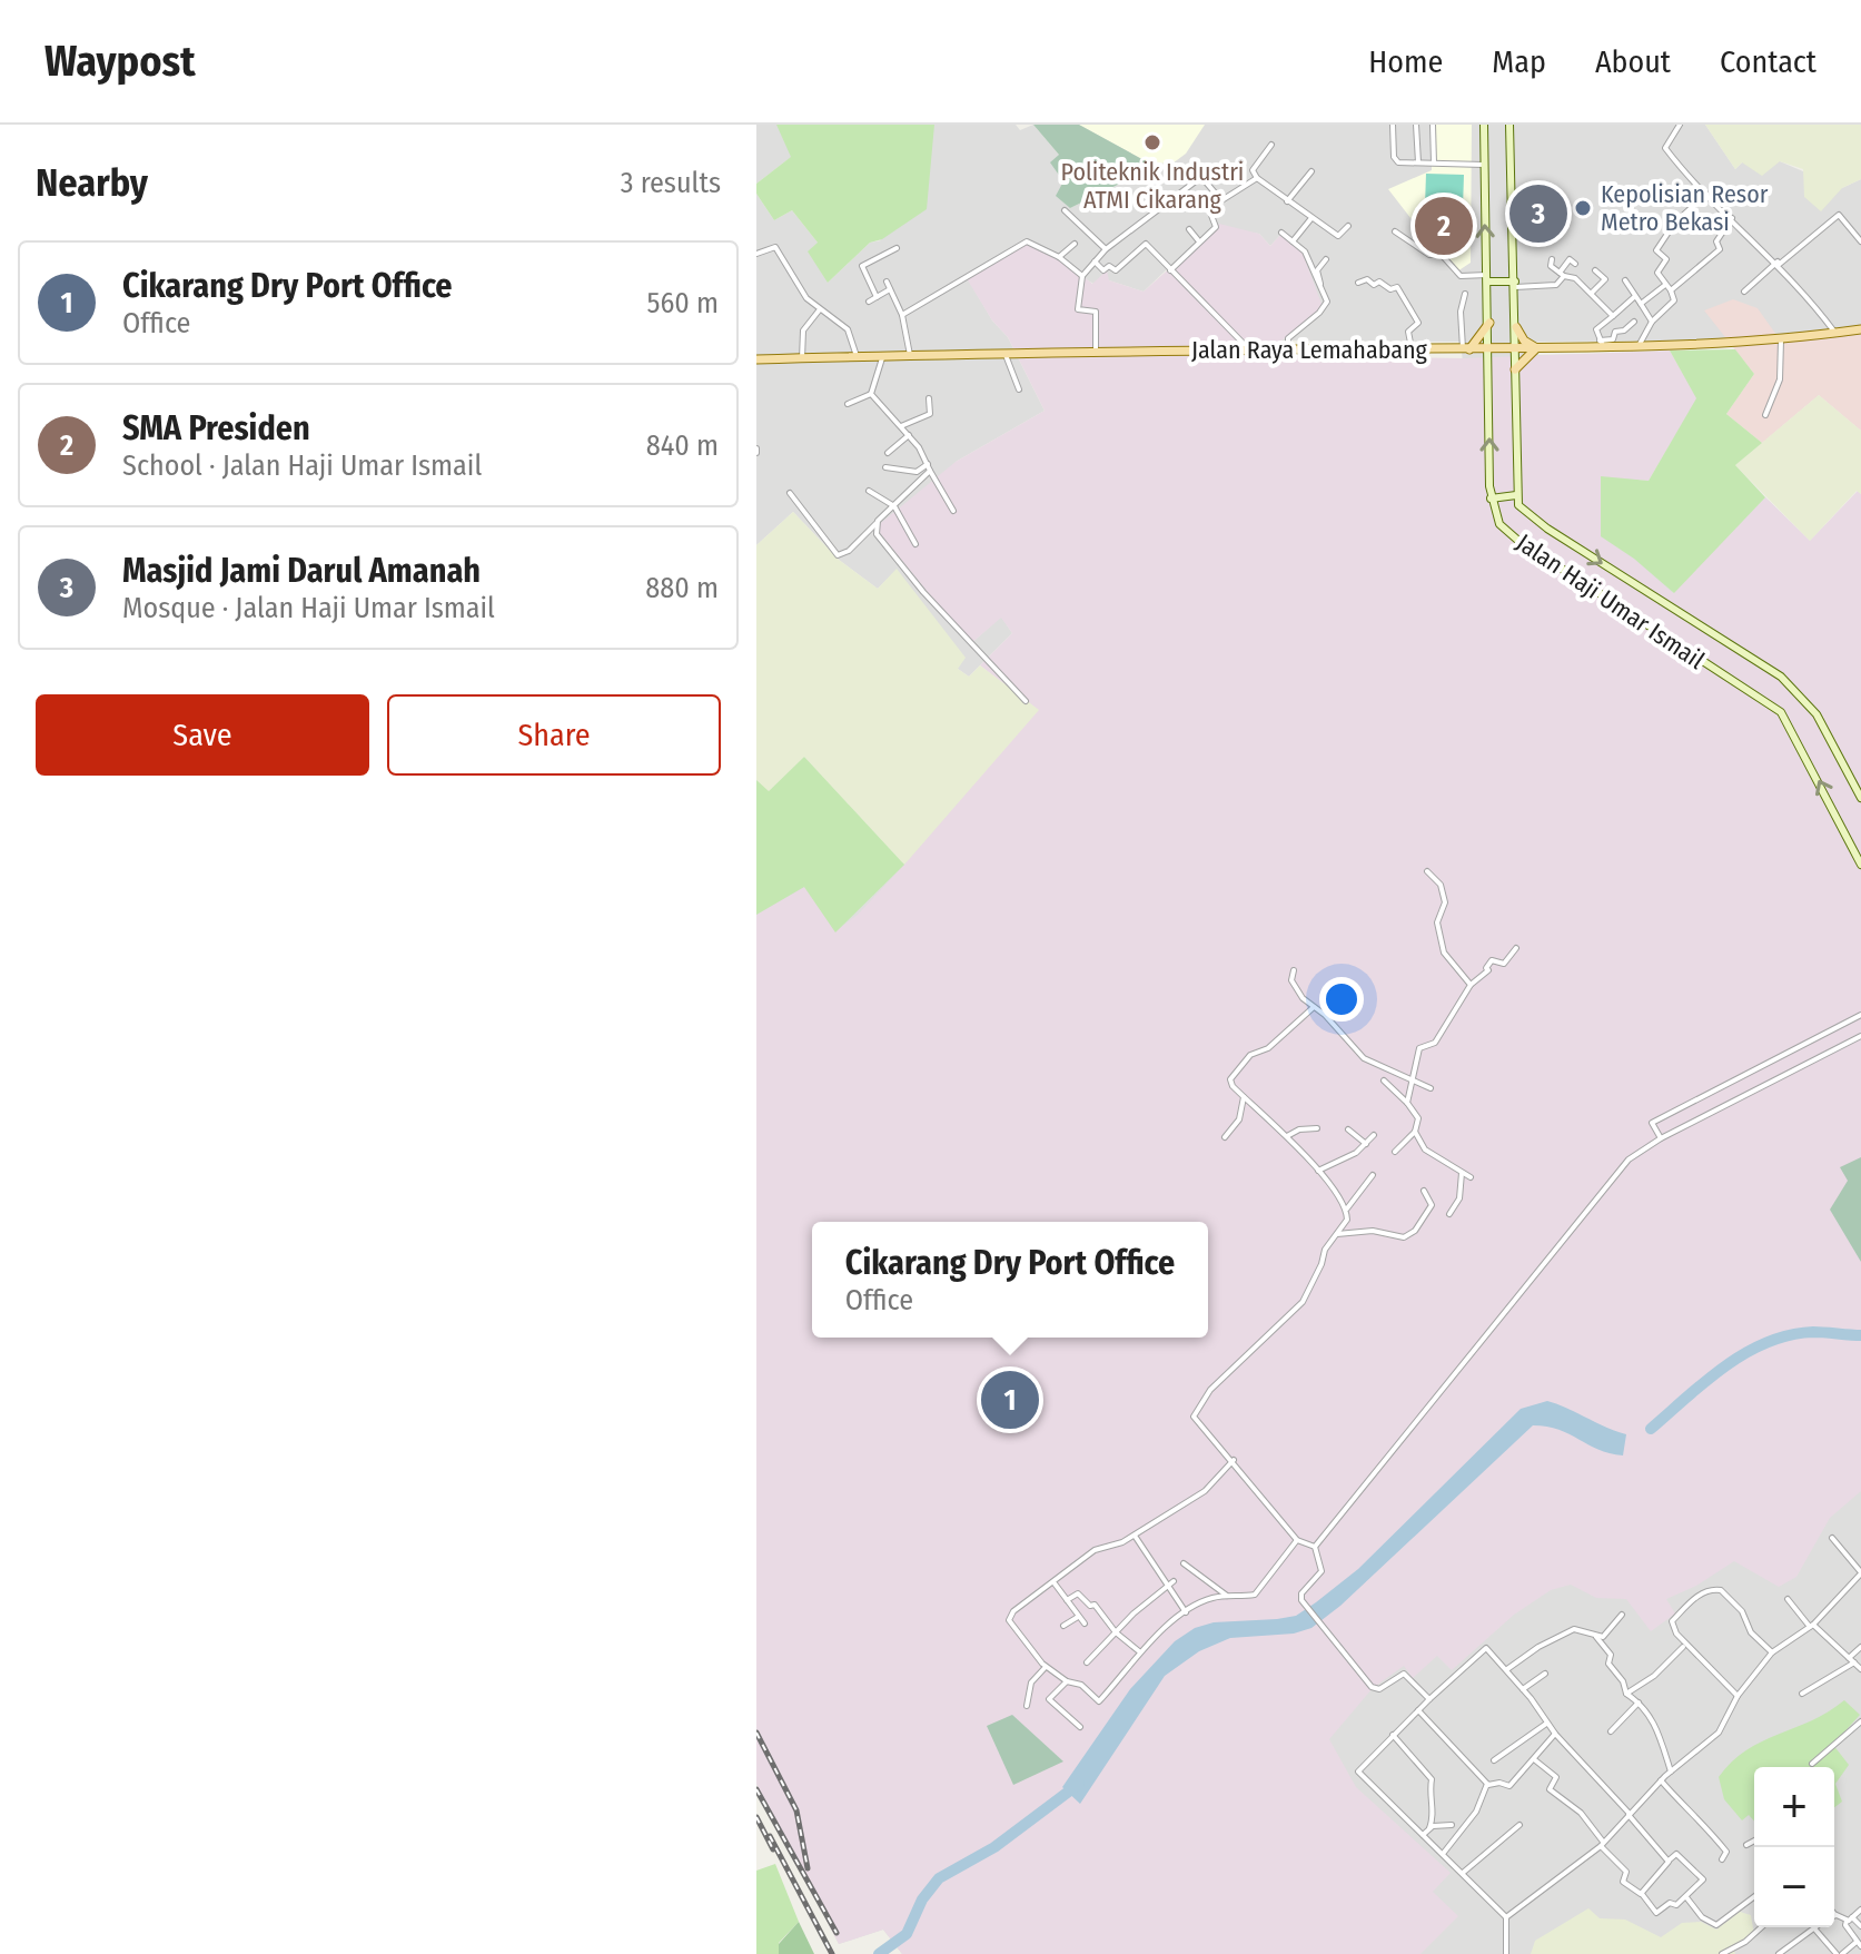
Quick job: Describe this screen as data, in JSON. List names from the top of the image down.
{
  "streets": {
    "main road": ["Jalan Raya Lemahabang", "Jalan Haji Umar Ismail"]
  },
  "crossings": [
    ["Jalan Raya Lemahabang", "Jalan Haji Umar Ismail"]
  ],
  "places": ["Politeknik Industri ATMI Cikarang", "Kepolisian Resor Metro Bekasi"],
  "page": {
    "header": "Waypost",
    "nav": [
      "Home",
      "Map",
      "About",
      "Contact"
    ],
    "heading": ["Nearby", "3 results"],
    "pins": ["3", "2", "1"],
    "list": [
      {
        "mark": "1",
        "name": "Cikarang Dry Port Office",
        "note": "Office",
        "value": "560 m"
      },
      {
        "mark": "2",
        "name": "SMA Presiden",
        "note": "School · Jalan Haji Umar Ismail",
        "value": "840 m"
      },
      {
        "mark": "3",
        "name": "Masjid Jami Darul Amanah",
        "note": "Mosque · Jalan Haji Umar Ismail",
        "value": "880 m"
      }
    ],
    "buttons": ["Save", "Share"],
    "popup": ["Cikarang Dry Port Office", "Office"],
    "map_buttons": ["+", "−"]
  }
}
